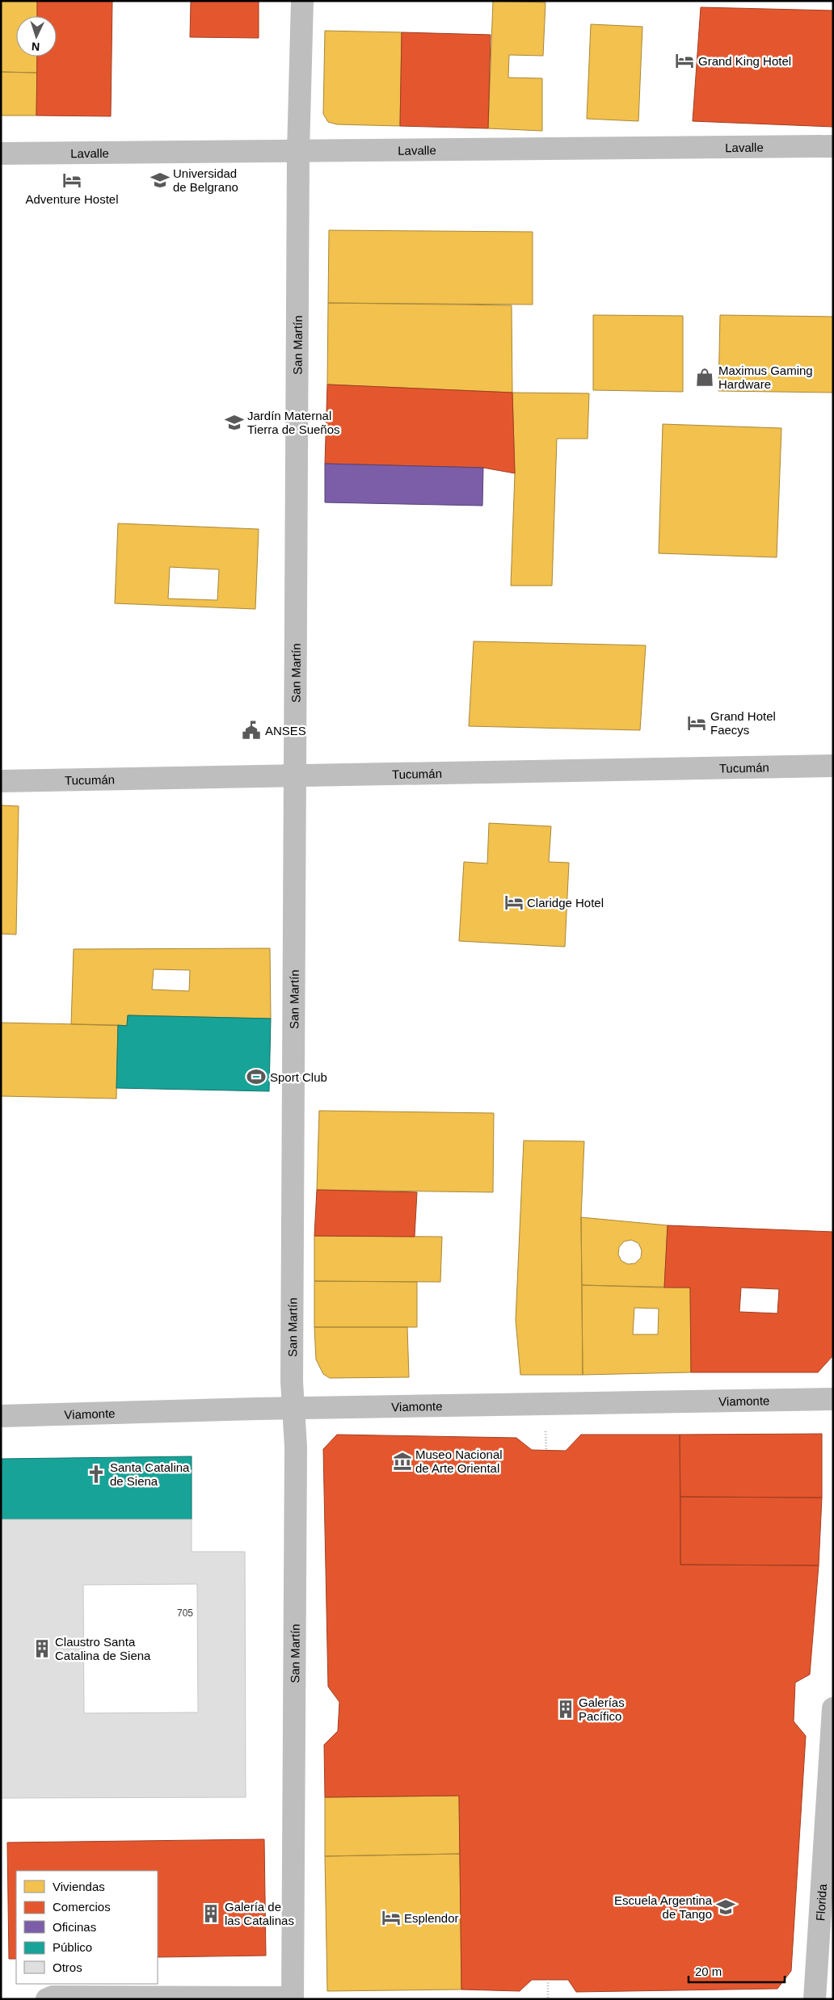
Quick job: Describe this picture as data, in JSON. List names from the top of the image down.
{
  "streets": {
    "street": [
      "Lavalle",
      "San Martín",
      "Tucumán",
      "Viamonte",
      "Florida"
    ]
  },
  "crossings": [
    ["Lavalle", "San Martín"],
    ["San Martín", "Tucumán"],
    ["San Martín", "Viamonte"]
  ],
  "places": {
    "hotel": [
      "Grand King Hotel",
      "Adventure Hostel",
      "Grand Hotel Faecys",
      "Claridge Hotel",
      "Esplendor"
    ],
    "school or university": ["Universidad de Belgrano", "Jardín Maternal Tierra de Sueños", "Escuela Argentina de Tango"],
    "shop": ["Maximus Gaming Hardware"],
    "public building": ["ANSES"],
    "sports": ["Sport Club"],
    "museum": ["Museo Nacional de Arte Oriental"],
    "church": ["Santa Catalina de Siena"],
    "building": ["Claustro Santa Catalina de Siena", "Galerías Pacífico", "Galería de las Catalinas"]
  },
  "house_numbers": ["705"],
  "legend": [
    "Viviendas",
    "Comercios",
    "Oficinas",
    "Público",
    "Otros"
  ],
  "scale_bar": "20 m",
  "north": "bottom"
}
